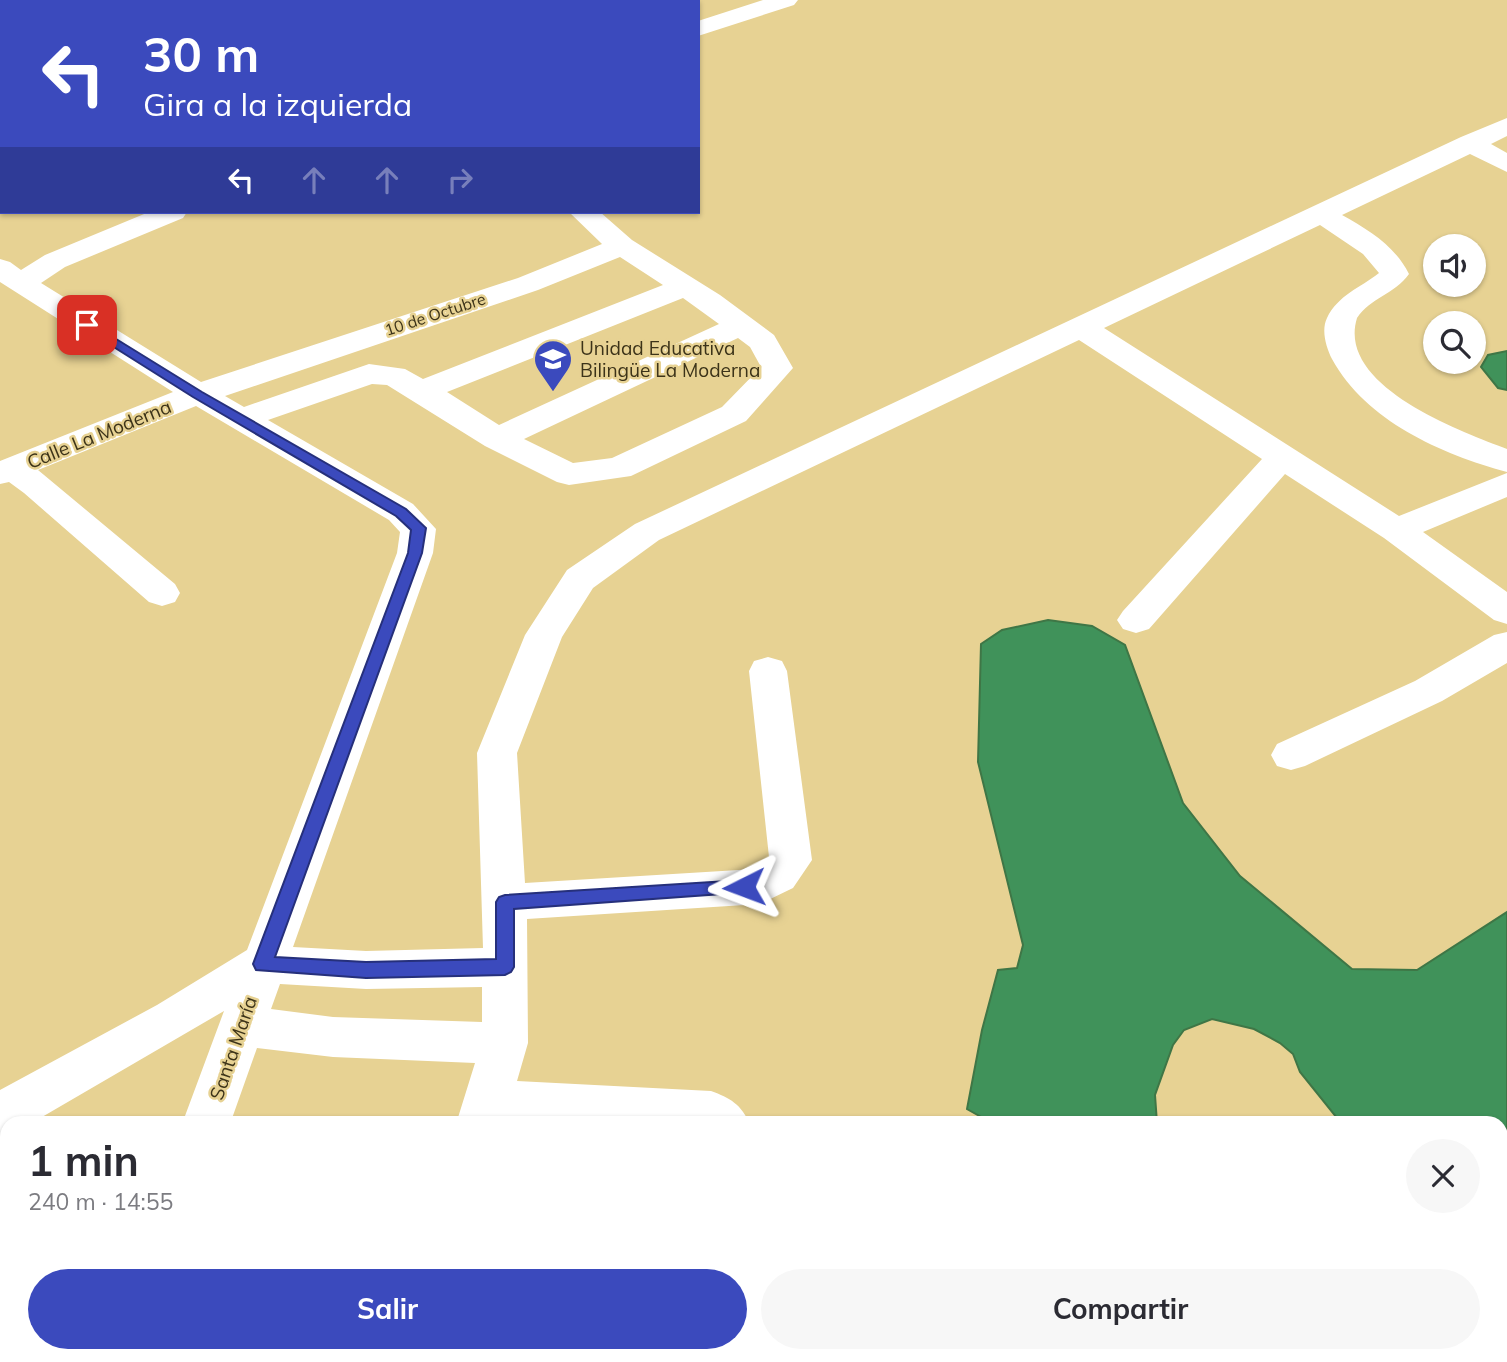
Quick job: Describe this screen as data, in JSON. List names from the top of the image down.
{
  "streets": {
    "street": ["10 de Octubre", "Calle La Moderna", "Santa María"]
  },
  "crossings": [
    ["10 de Octubre", "Calle La Moderna"],
    ["10 de Octubre", "Santa María"],
    ["Calle La Moderna", "Santa María"]
  ],
  "places": {
    "school or university": ["Unidad Educativa Bilingüe La Moderna"]
  },
  "page": {
    "turn": ["30 m", "Gira a la izquierda"],
    "heading": ["1 min", "240 m · 14:55"],
    "buttons": ["Salir", "Compartir"]
  }
}
